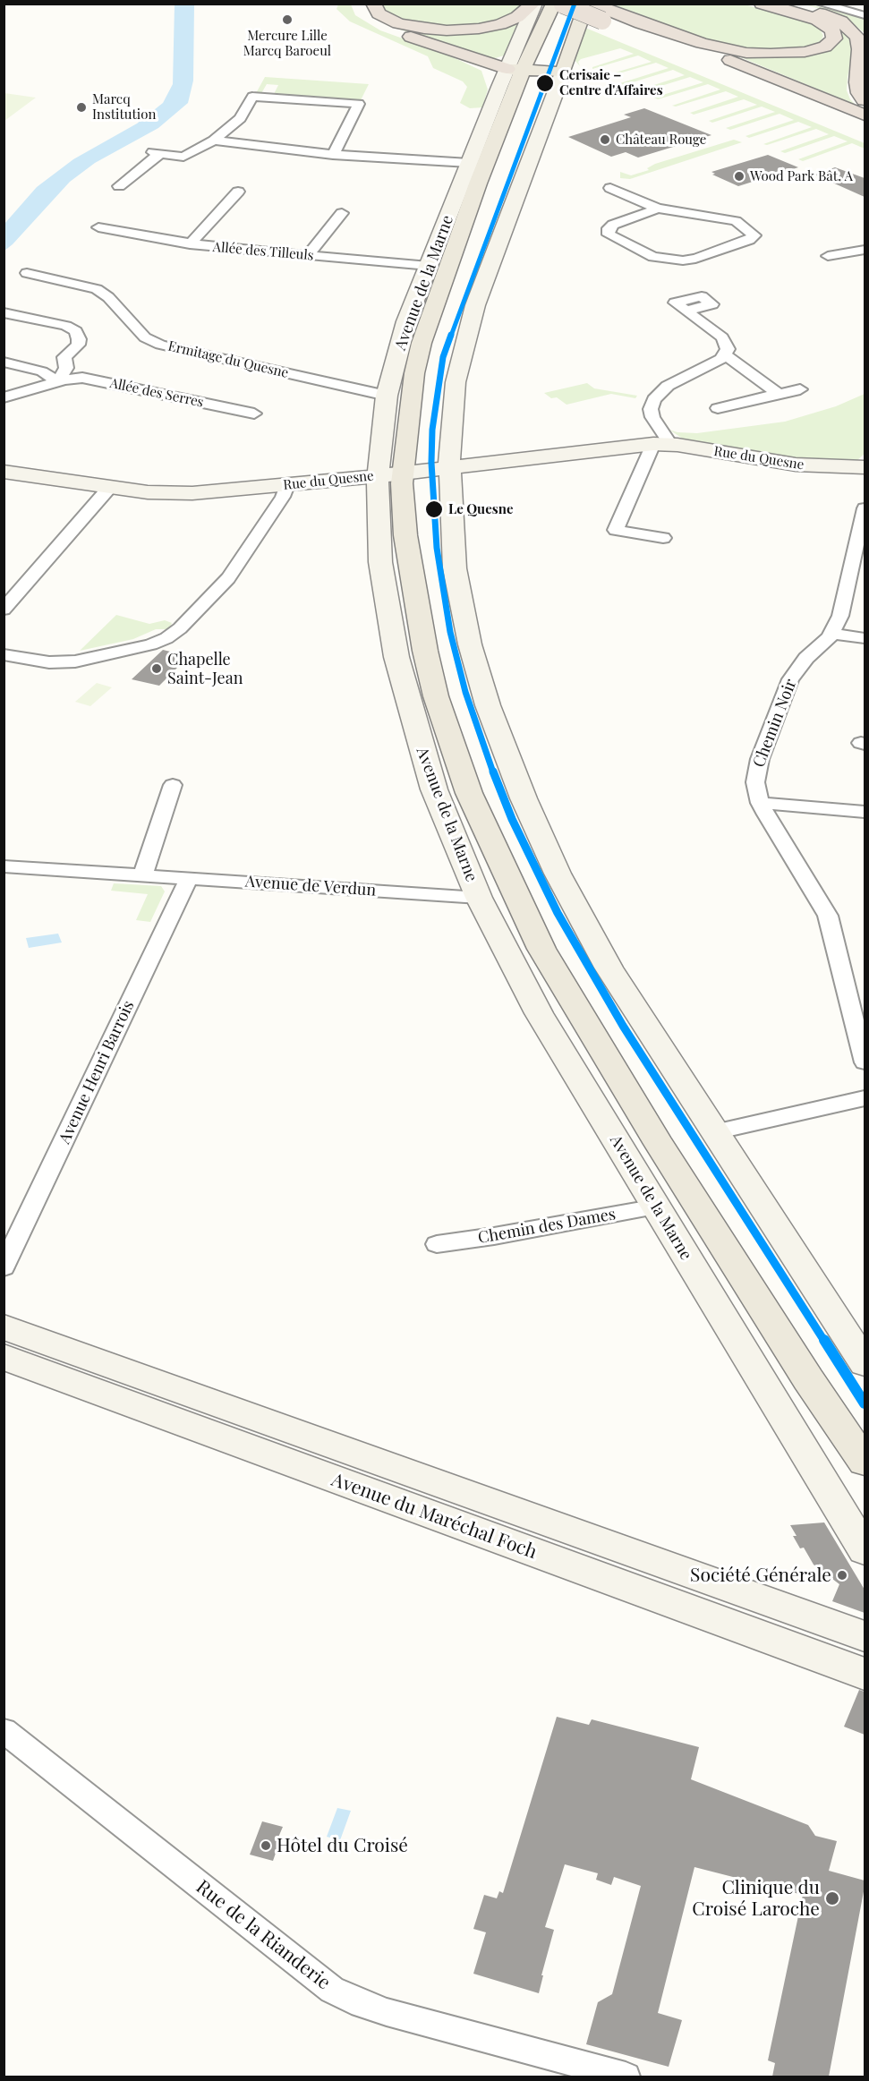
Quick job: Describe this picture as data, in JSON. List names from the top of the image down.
{
  "streets": {
    "main road": ["Avenue de la Marne"],
    "street": [
      "Allée des Tilleuls",
      "Ermitage du Quesne",
      "Allée des Serres",
      "Rue du Quesne",
      "Chemin Noir",
      "Avenue de Verdun",
      "Avenue Henri Barrois",
      "Chemin des Dames",
      "Avenue du Maréchal Foch",
      "Rue de la Rianderie"
    ]
  },
  "crossings": [
    ["Allée des Tilleuls", "Avenue de la Marne"],
    ["Avenue de la Marne", "Ermitage du Quesne"],
    ["Avenue de la Marne", "Rue du Quesne"],
    ["Avenue de la Marne", "Avenue de Verdun"],
    ["Avenue de la Marne", "Chemin des Dames"],
    ["Avenue de Verdun", "Avenue Henri Barrois"]
  ],
  "places": [
    "Mercure Lille Marcq Baroeul",
    "Cerisaie – Centre d'Affaires",
    "Marcq Institution",
    "Château Rouge",
    "Wood Park Bât. A",
    "Le Quesne",
    "Chapelle Saint-Jean",
    "Société Générale",
    "Hôtel du Croisé",
    "Clinique du Croisé Laroche"
  ]
}
